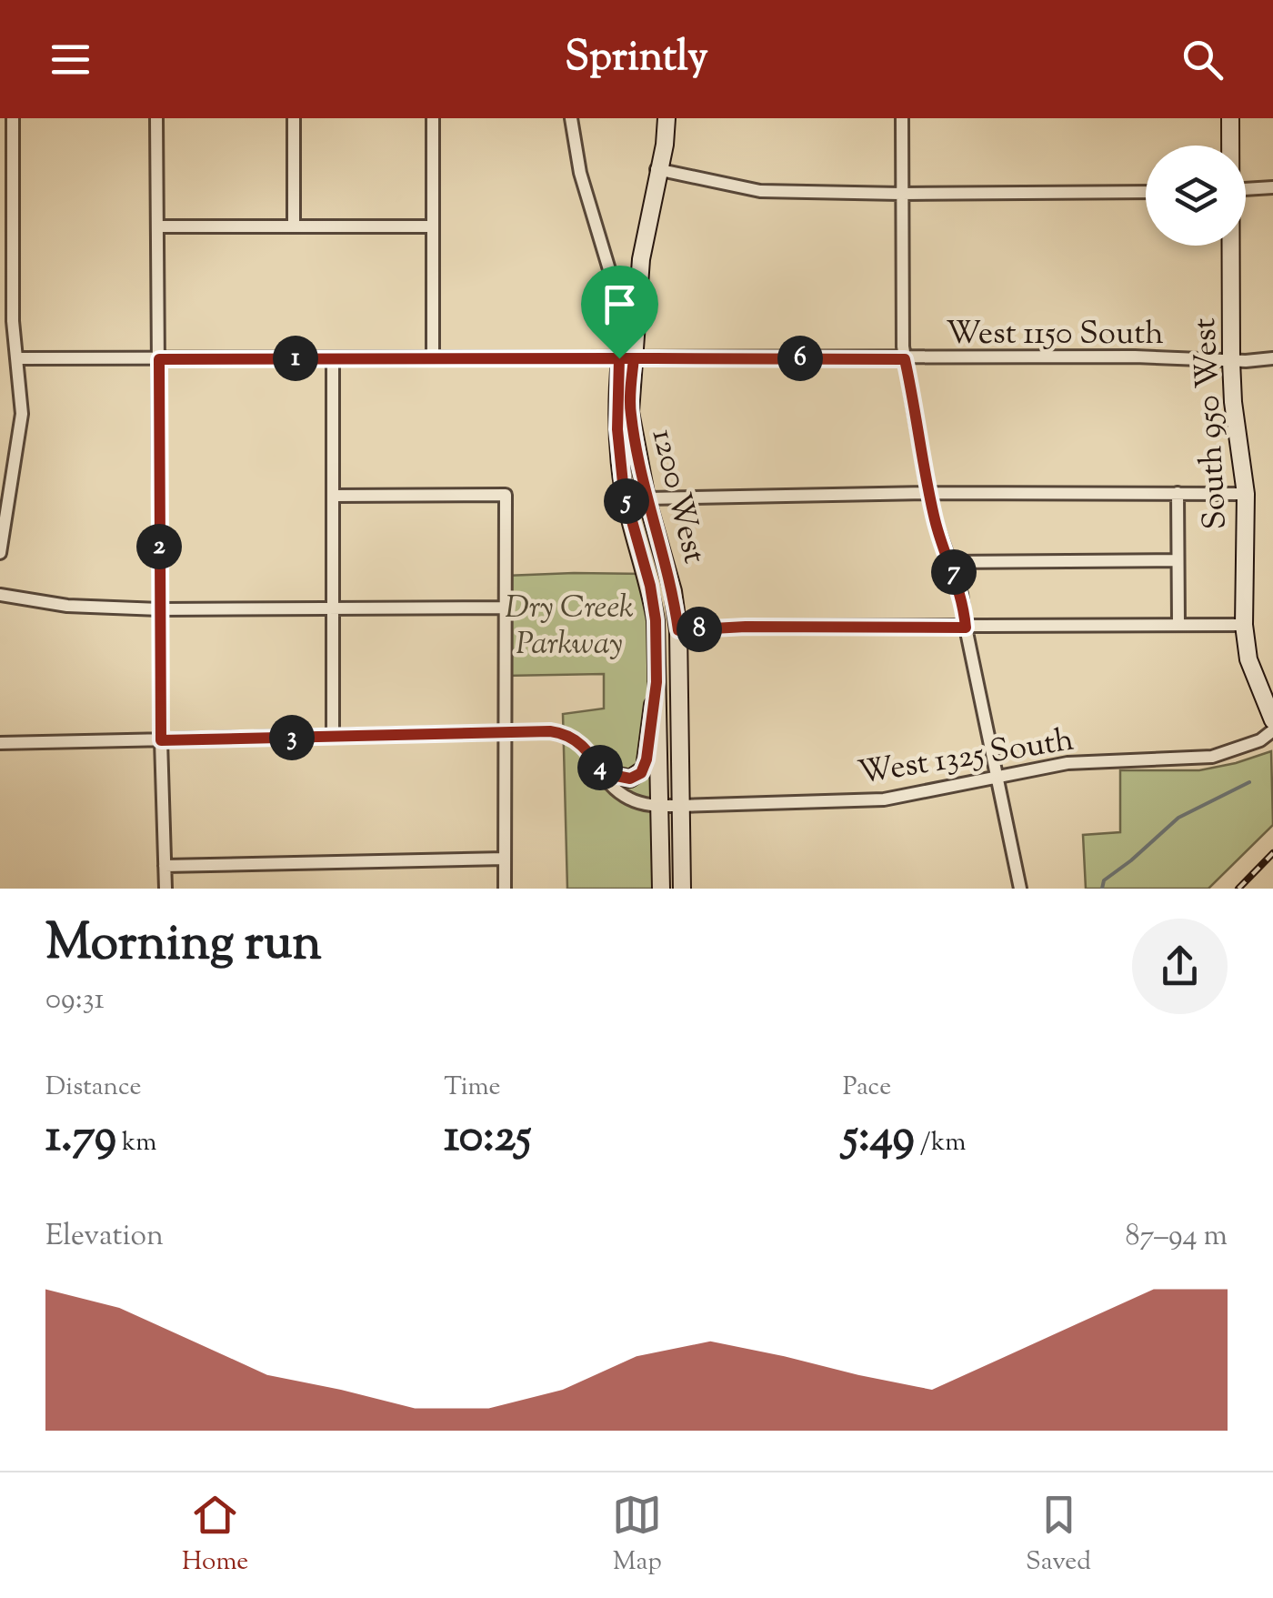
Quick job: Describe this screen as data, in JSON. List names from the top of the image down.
{
  "streets": {
    "street": [
      "West 1150 South",
      "South 950 West",
      "1200 West",
      "West 1325 South"
    ]
  },
  "crossings": [
    ["West 1150 South", "South 950 West"],
    ["West 1150 South", "1200 West"],
    ["1200 West", "West 1325 South"]
  ],
  "parks": ["Dry Creek Parkway"],
  "page": {
    "header": "Sprintly",
    "pins": [
      "1",
      "6",
      "5",
      "2",
      "7",
      "8",
      "3",
      "4"
    ],
    "heading": ["Morning run", "09:31"],
    "stats": [
      ["Distance", "1.79 km"],
      ["Time", "10:25"],
      ["Pace", "5:49 /km"]
    ],
    "chart": ["Elevation", "87–94 m"],
    "tabs": ["Home", "Map", "Saved"]
  }
}
